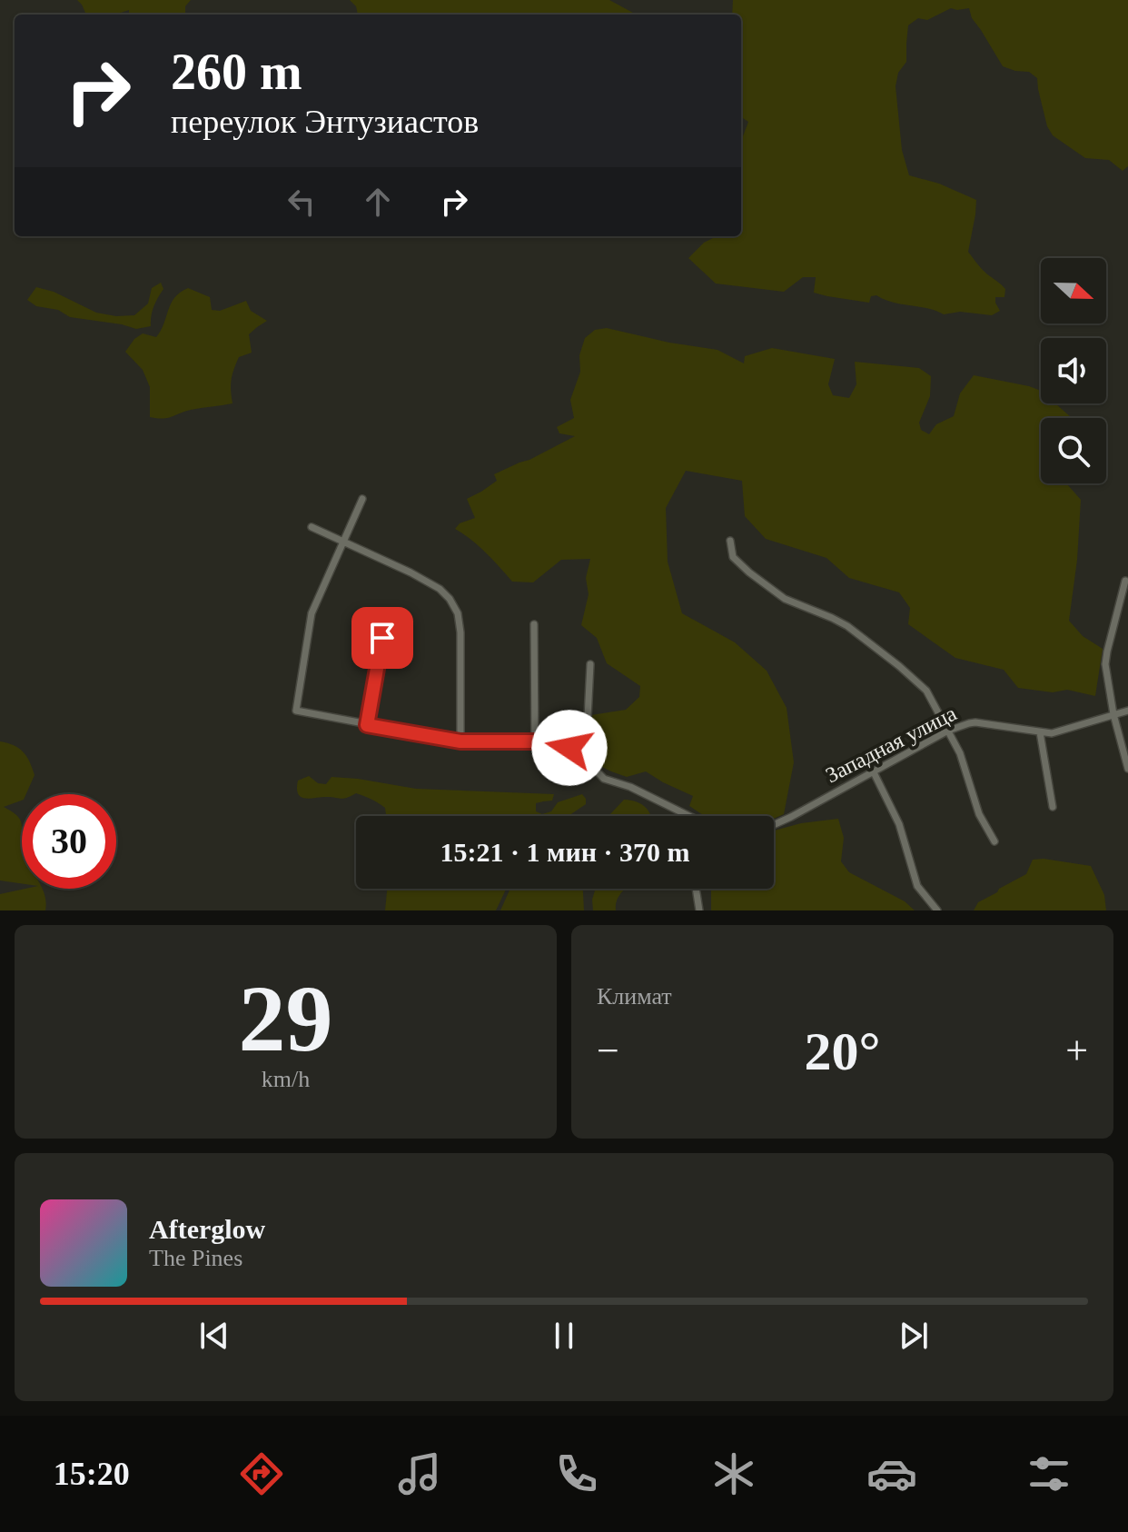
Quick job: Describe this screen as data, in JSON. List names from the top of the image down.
{
  "streets": {
    "street": ["Западная улица"]
  },
  "north": "right",
  "page": {
    "turn": ["260 m", "переулок Энтузиастов"],
    "limit": "30",
    "trip": "15:21 · 1 мин · 370 m",
    "tile": [
      ["29", "km/h"],
      "Климат"
    ],
    "heat": ["−", "20°", "+"],
    "song": ["Afterglow", "The Pines"],
    "tabs": "15:20"
  }
}
